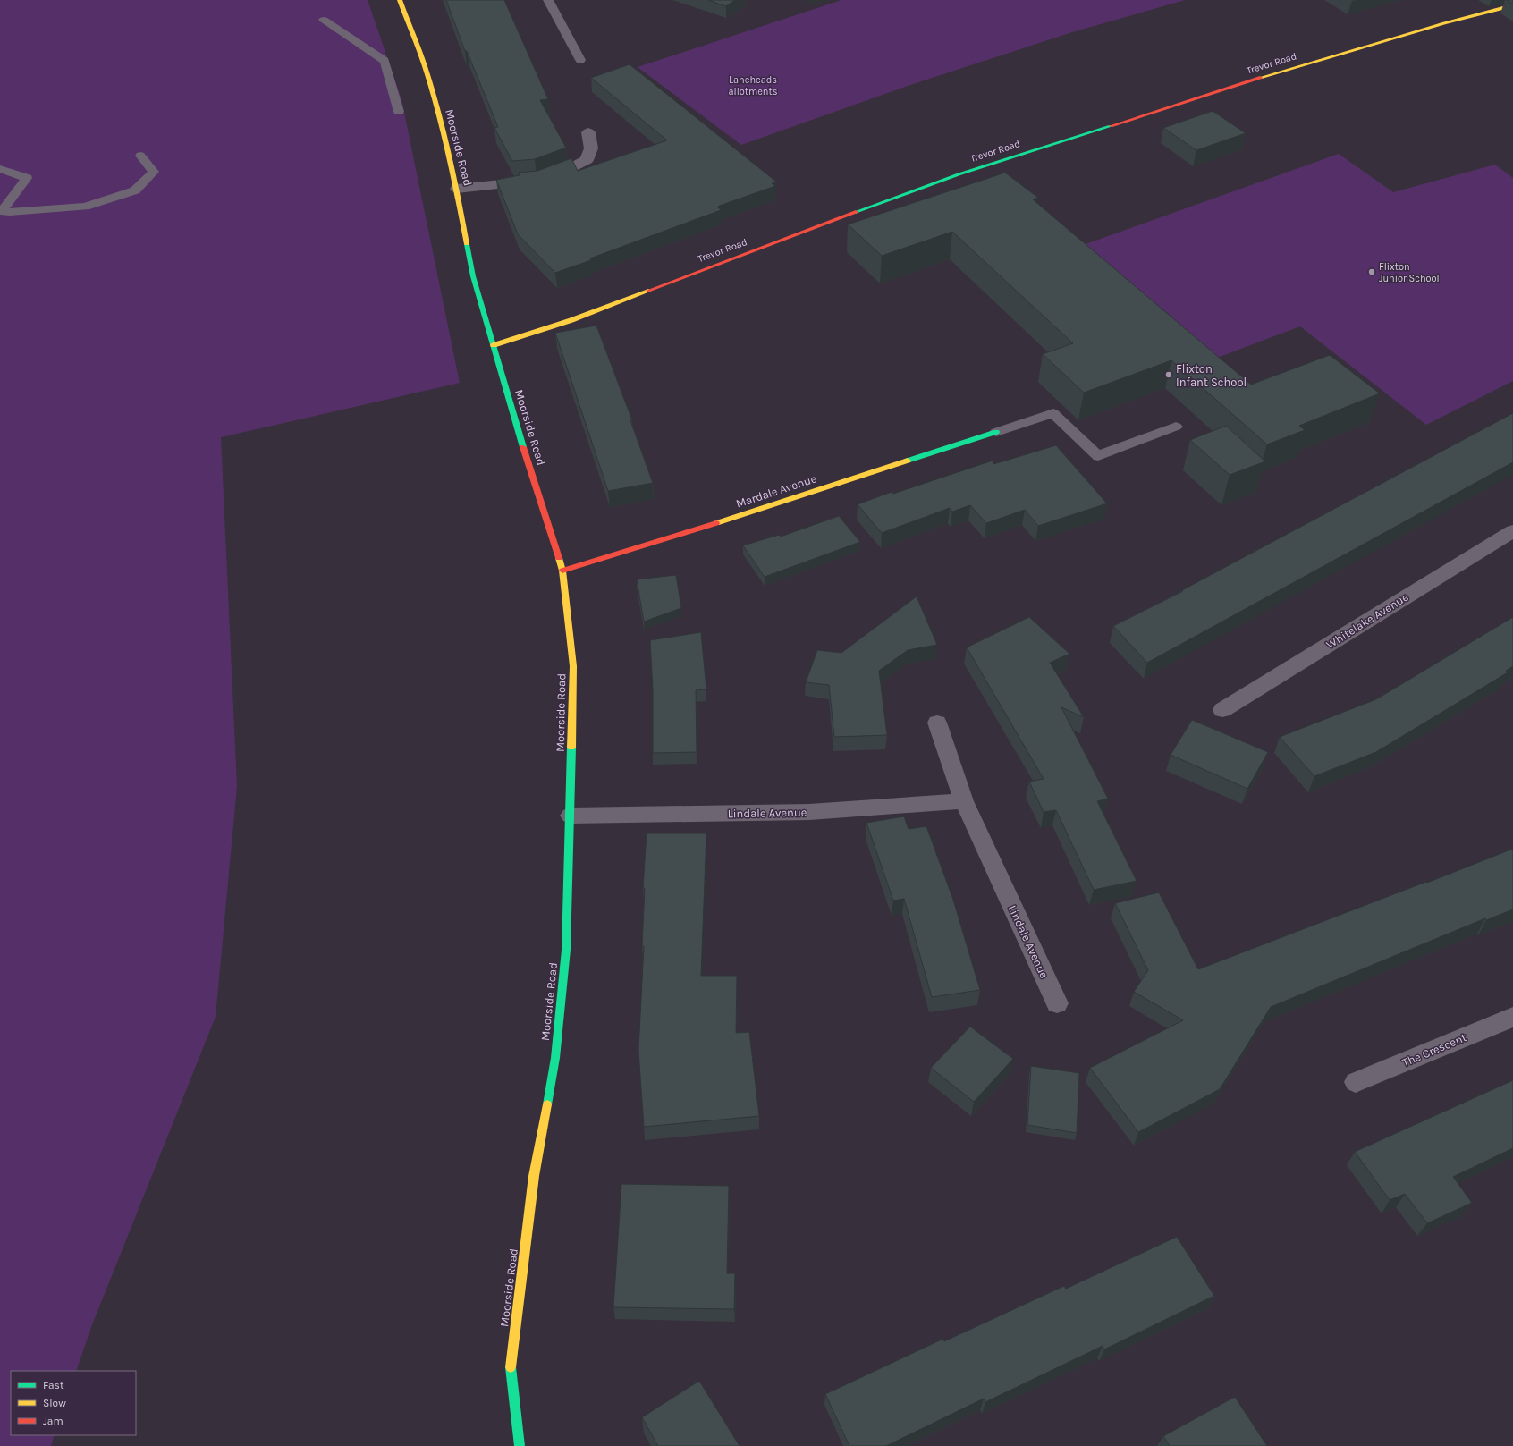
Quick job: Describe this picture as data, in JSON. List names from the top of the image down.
{
  "streets": {
    "street": [
      "Trevor Road",
      "Moorside Road",
      "Mardale Avenue",
      "Whitelake Avenue",
      "Lindale Avenue",
      "The Crescent"
    ]
  },
  "crossings": [
    ["Trevor Road", "Moorside Road"],
    ["Moorside Road", "Mardale Avenue"],
    ["Moorside Road", "Lindale Avenue"]
  ],
  "parks": ["Laneheads allotments"],
  "places": ["Flixton Junior School", "Flixton Infant School"],
  "legend": ["Fast", "Slow", "Jam"]
}
